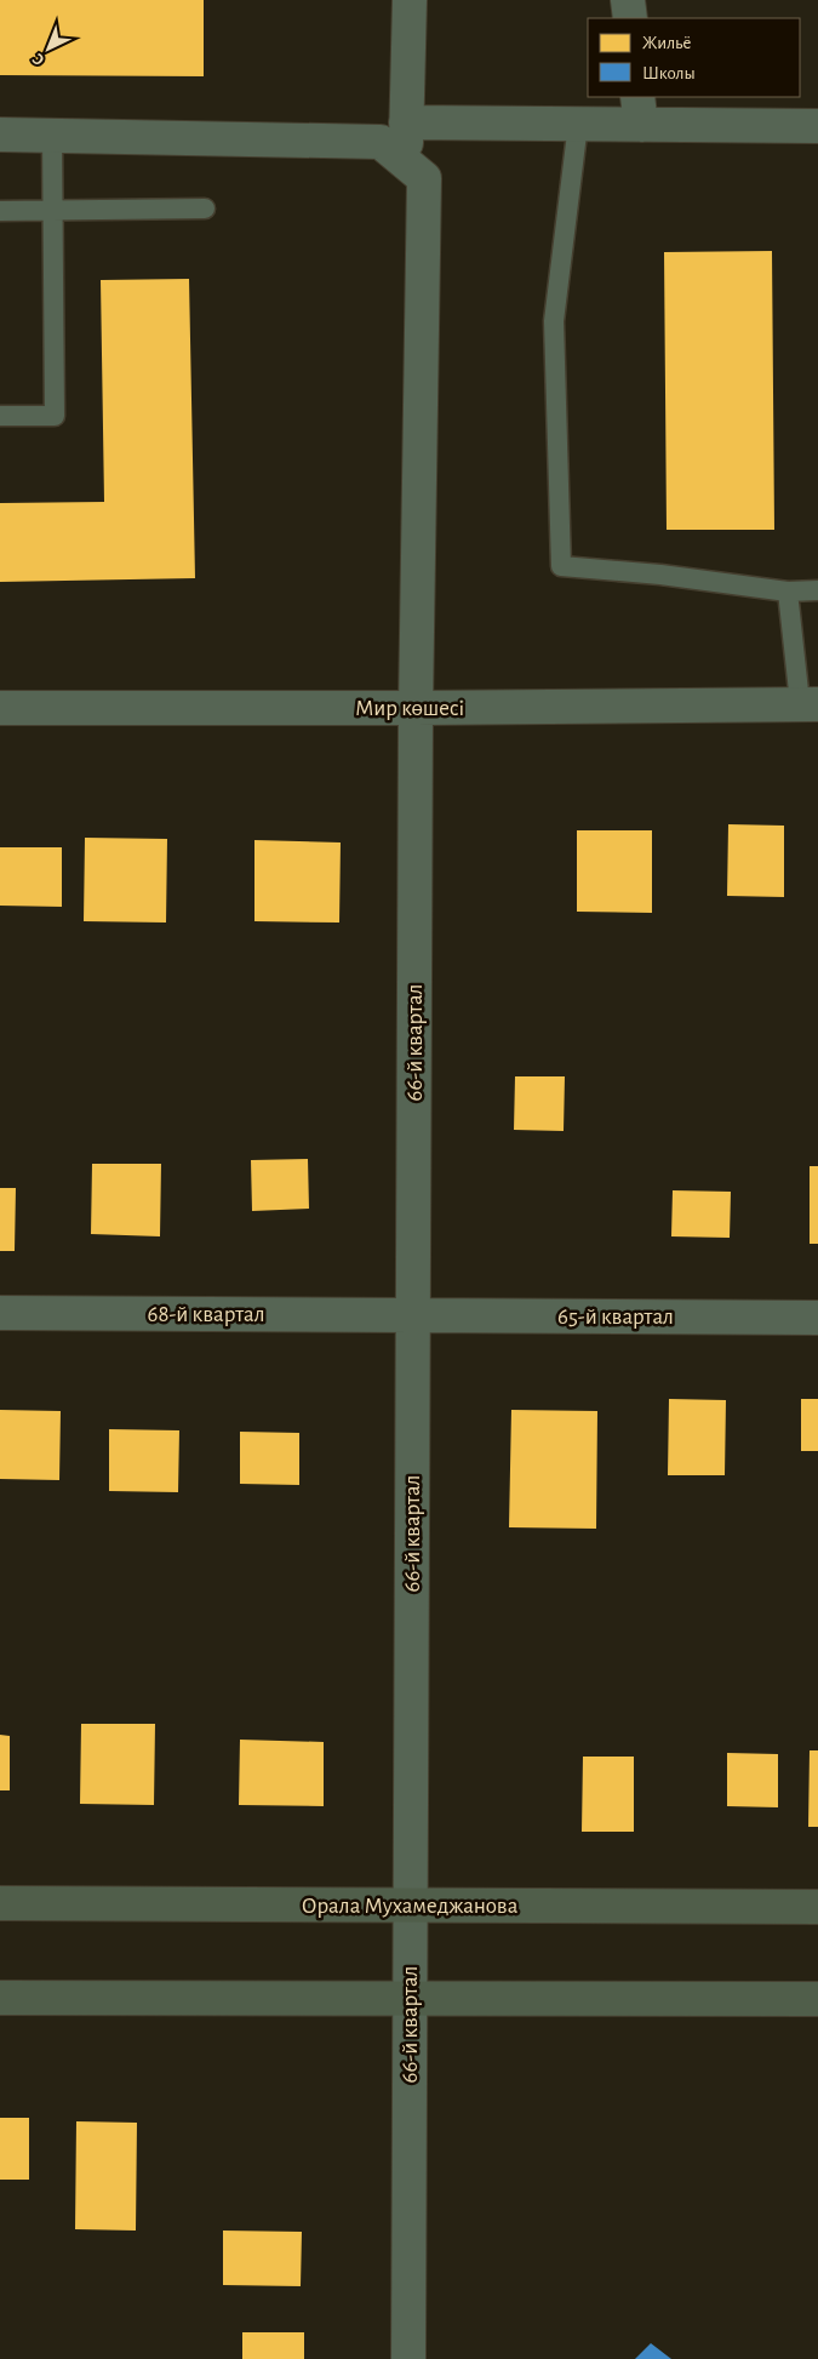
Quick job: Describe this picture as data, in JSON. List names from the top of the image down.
{
  "streets": {
    "street": [
      "Мир көшесі",
      "66-й квартал",
      "68-й квартал",
      "65-й квартал",
      "Орала Мухамеджанова"
    ]
  },
  "crossings": [
    ["Мир көшесі", "66-й квартал"],
    ["66-й квартал", "68-й квартал"],
    ["66-й квартал", "65-й квартал"],
    ["66-й квартал", "Орала Мухамеджанова"],
    ["68-й квартал", "65-й квартал"]
  ],
  "legend": ["Жильё", "Школы"],
  "north": "bottom left"
}
